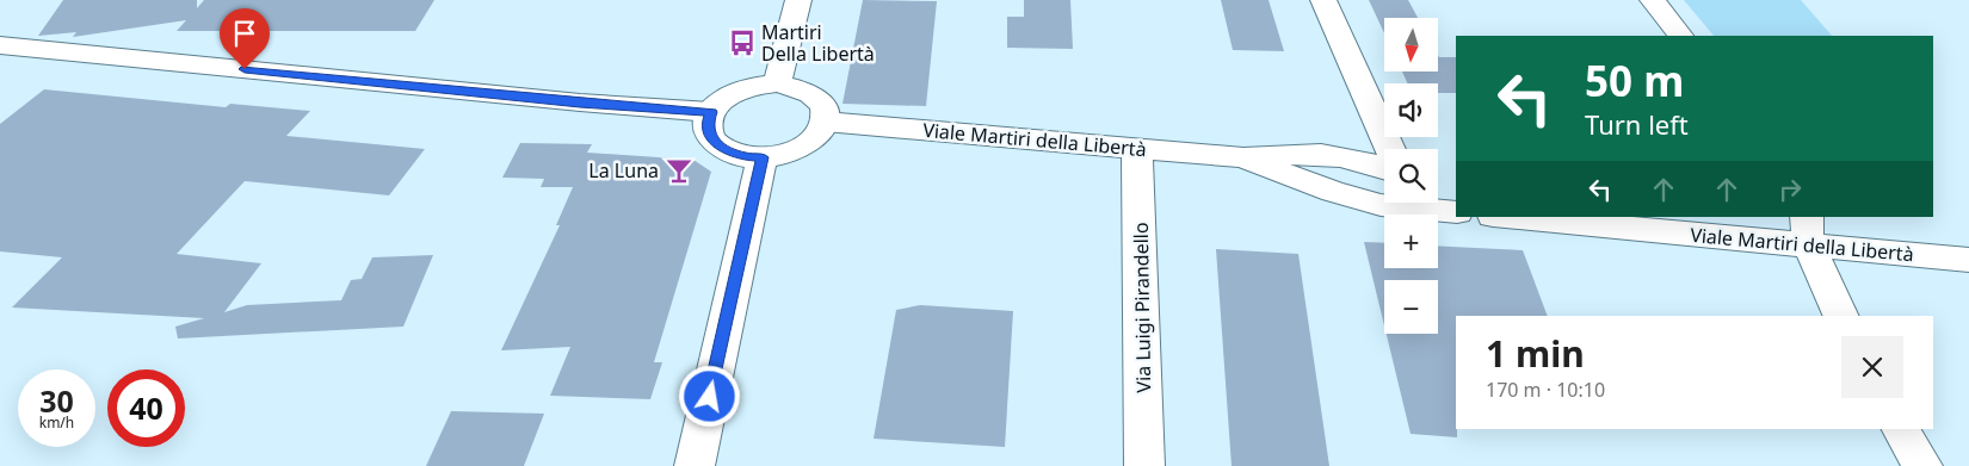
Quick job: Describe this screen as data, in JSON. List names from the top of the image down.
{
  "streets": {
    "street": ["Viale Martiri della Libertà", "Via Luigi Pirandello"]
  },
  "crossings": [
    ["Viale Martiri della Libertà", "Via Luigi Pirandello"]
  ],
  "places": {
    "bus stop": ["Martiri Della Libertà"],
    "bar": ["La Luna"]
  },
  "north": "bottom",
  "page": {
    "map_buttons": ["+", "−"],
    "turn": ["50 m", "Turn left"],
    "heading": ["1 min", "170 m · 10:10"],
    "speed": "30 km/h",
    "limit": "40"
  }
}
